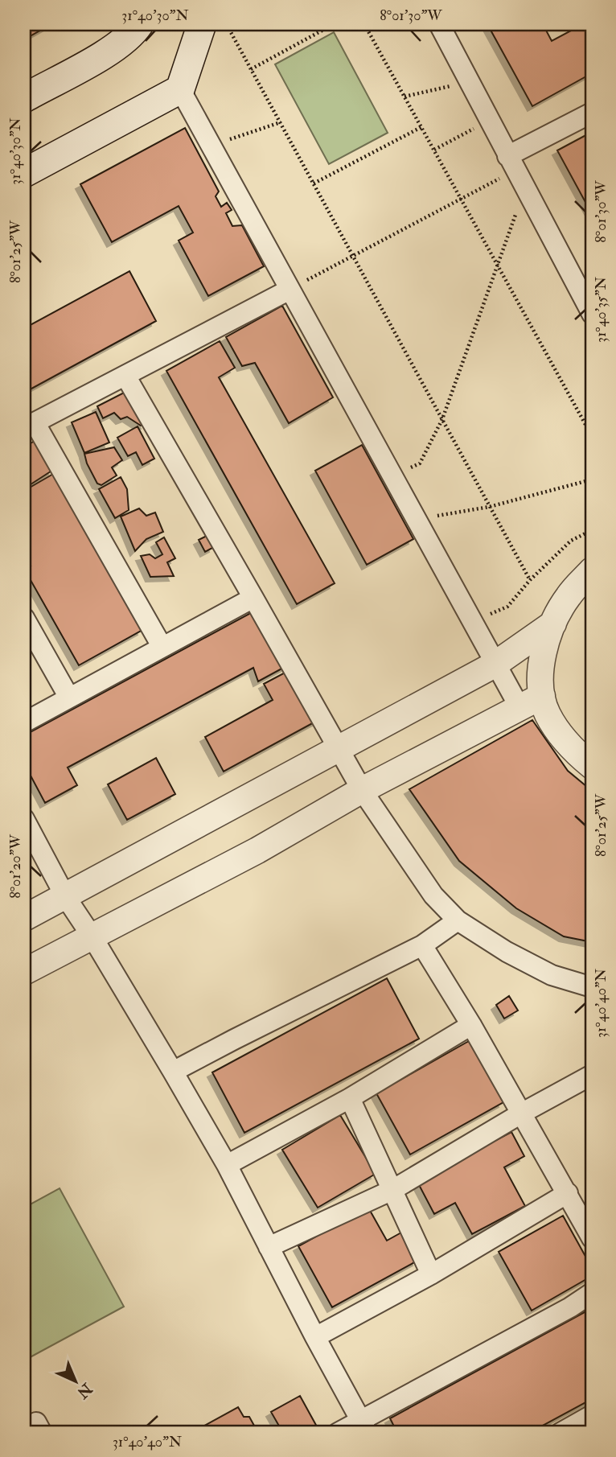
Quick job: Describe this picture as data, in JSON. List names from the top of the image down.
{
  "north": "bottom right",
  "coordinates": [
    "31°40'30\"N",
    "8°01'30\"W",
    "8°01'25\"W",
    "31°40'35\"N",
    "8°01'20\"W",
    "31°40'40\"N"
  ]
}
